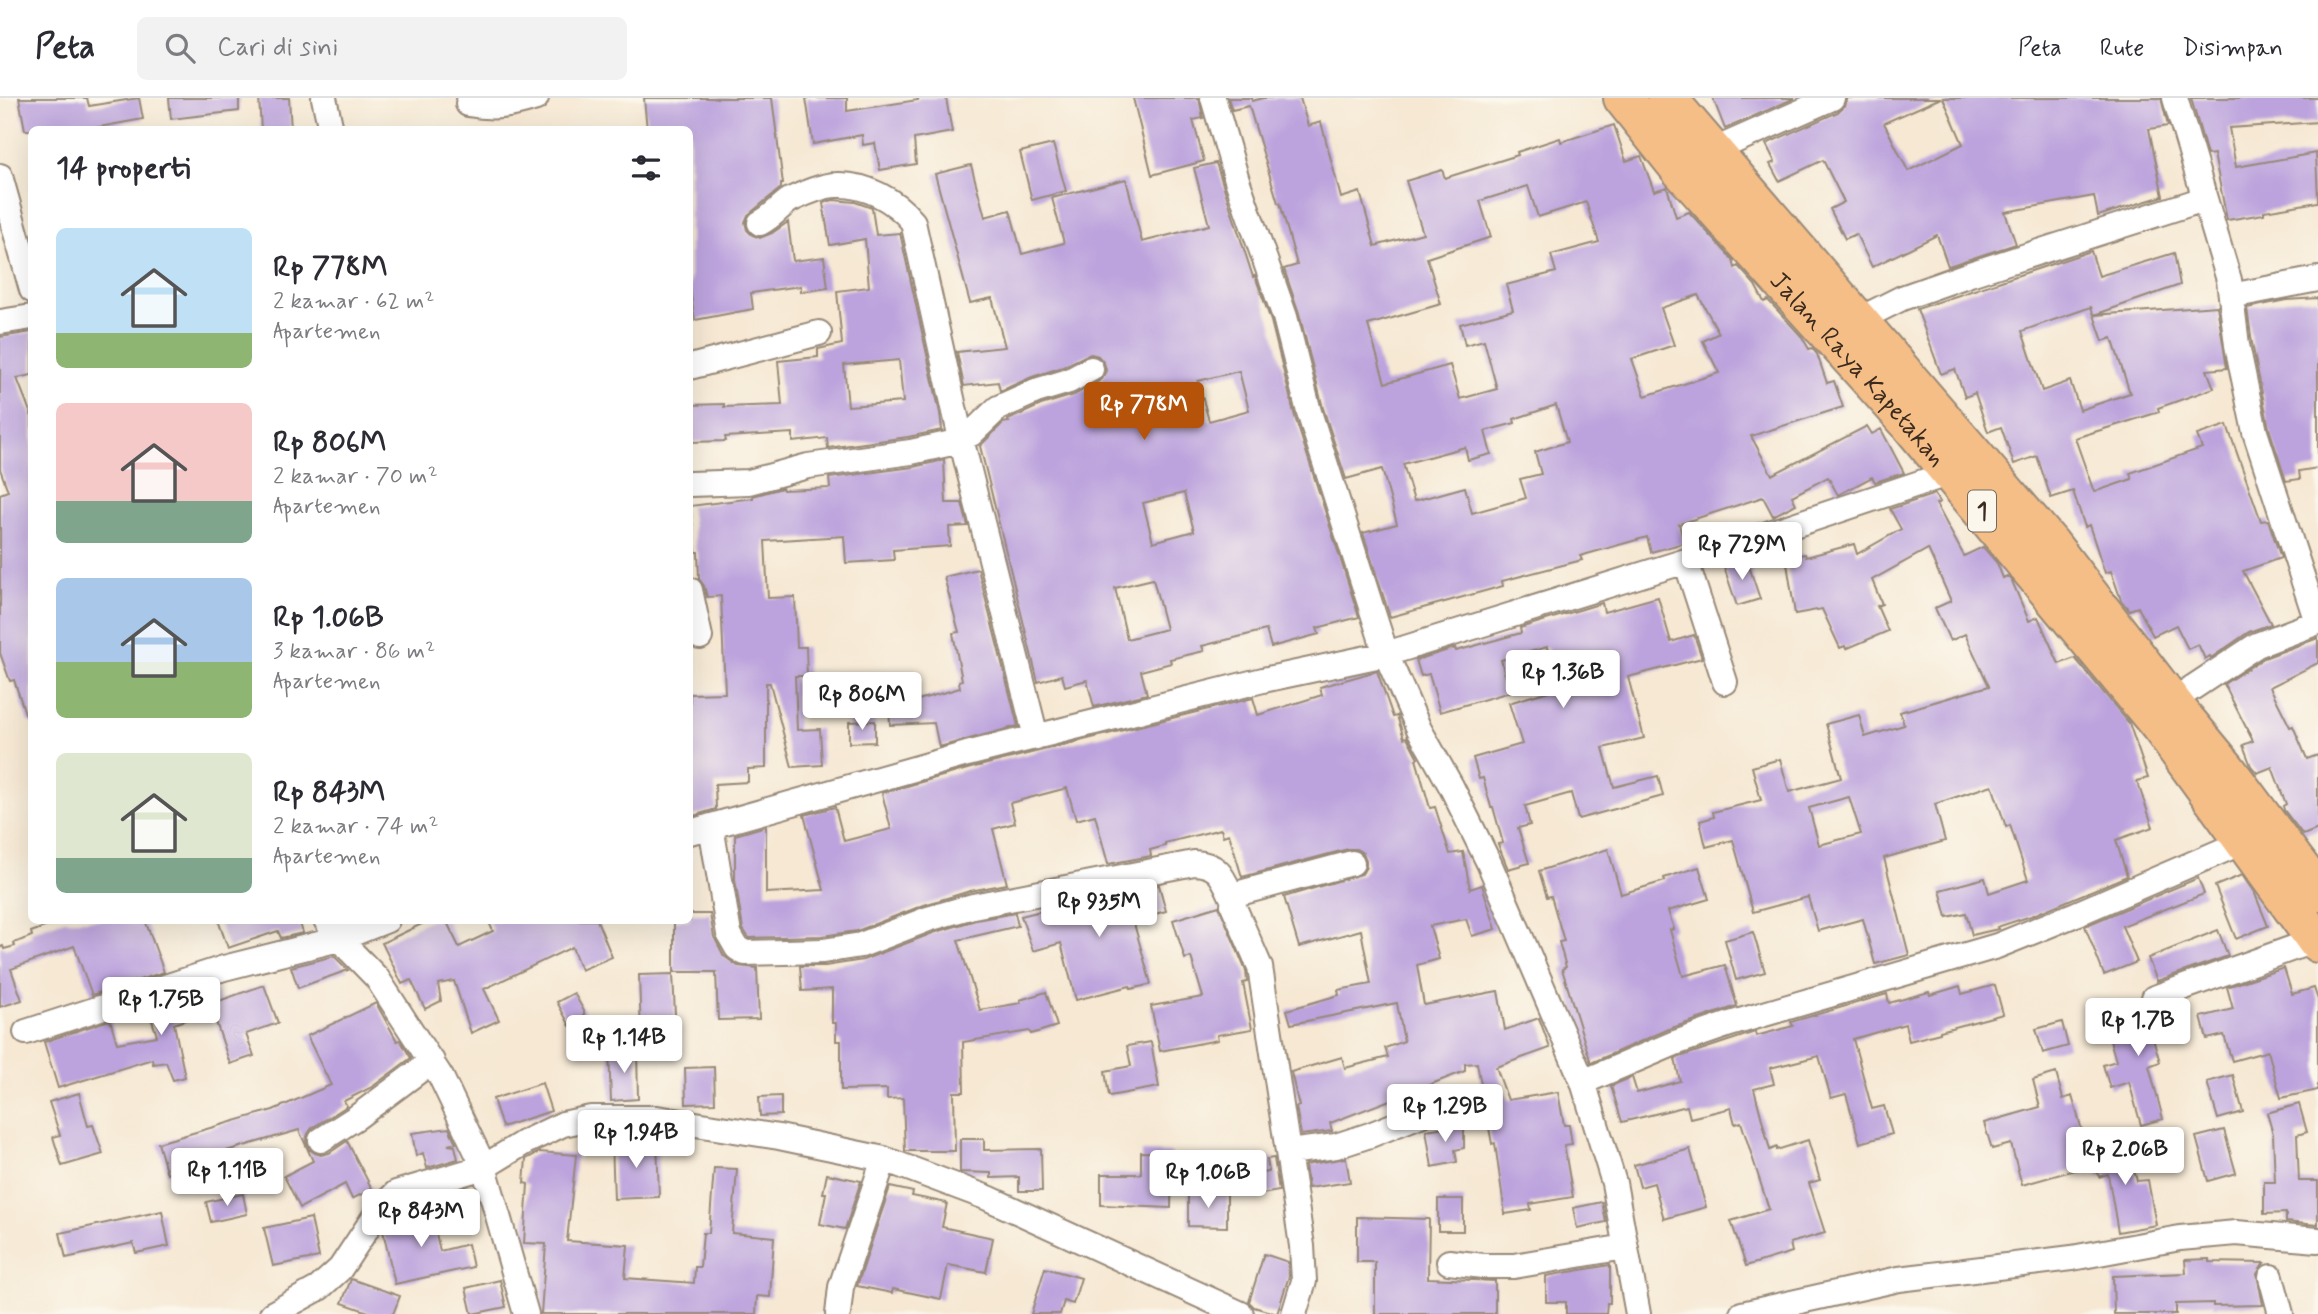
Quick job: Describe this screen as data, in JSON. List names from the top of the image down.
{
  "streets": {
    "highway": ["Jalan Raya Kapetakan", "1"]
  },
  "page": {
    "header": "Peta",
    "search": "Cari di sini",
    "nav": ["Peta", "Rute", "Disimpan"],
    "heading": "14 properti",
    "list": [
      {
        "name": "Rp 778M",
        "note": "2 kamar · 62 m² · Apartemen"
      },
      {
        "name": "Rp 806M",
        "note": "2 kamar · 70 m² · Apartemen"
      },
      {
        "name": "Rp 1.06B",
        "note": "3 kamar · 86 m² · Apartemen"
      },
      {
        "name": "Rp 843M",
        "note": "2 kamar · 74 m² · Apartemen"
      }
    ],
    "price": [
      "Rp 778M",
      "Rp 729M",
      "Rp 1.36B",
      "Rp 806M",
      "Rp 935M",
      "Rp 1.75B",
      "Rp 1.7B",
      "Rp 1.14B",
      "Rp 1.29B",
      "Rp 1.94B",
      "Rp 2.06B",
      "Rp 1.11B",
      "Rp 1.06B",
      "Rp 843M"
    ]
  }
}
